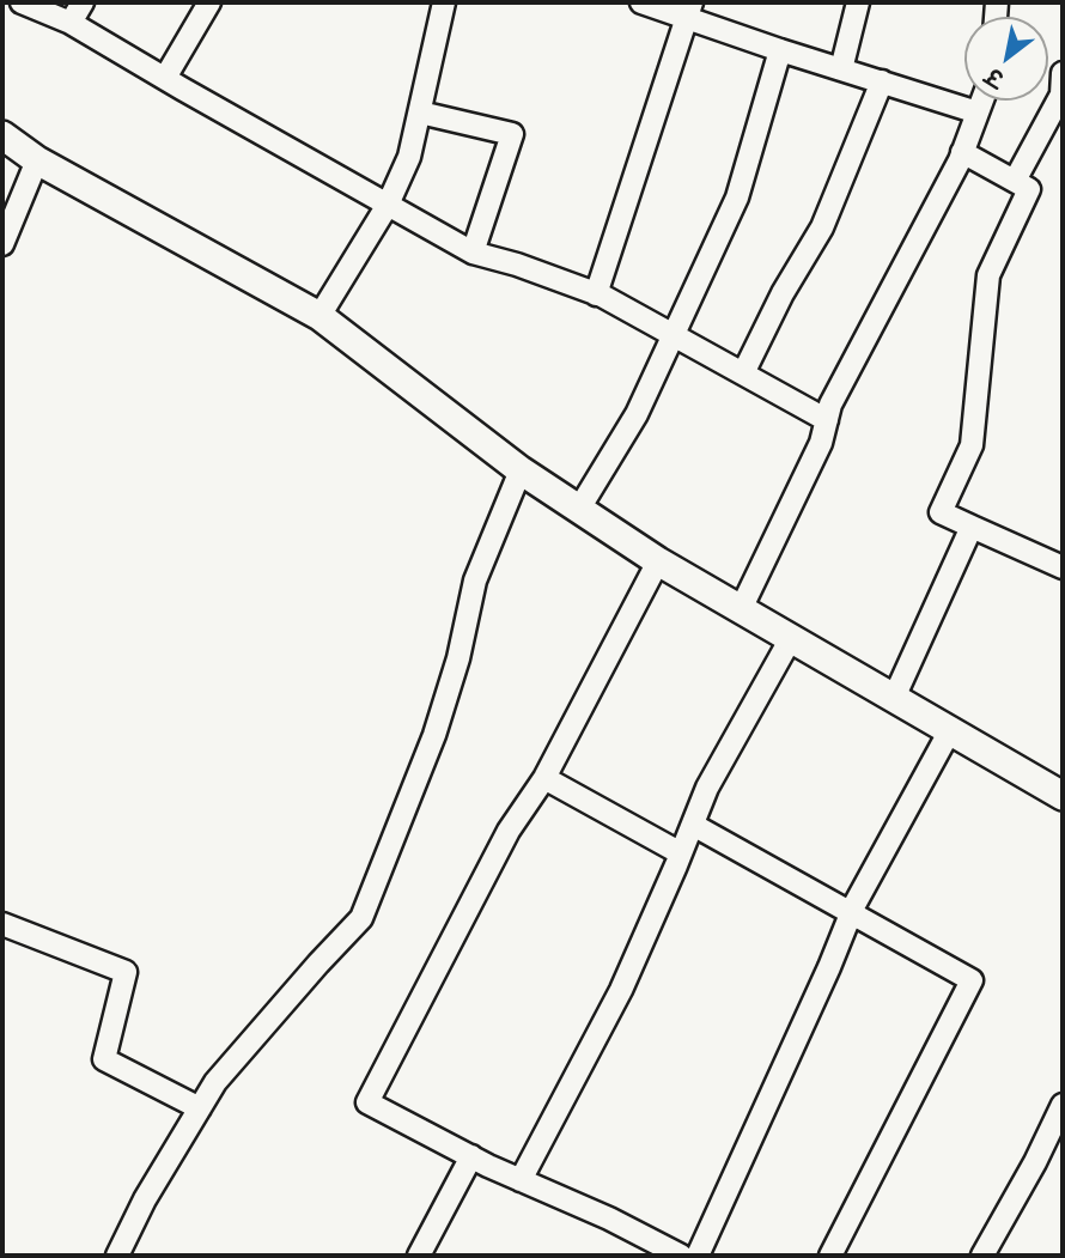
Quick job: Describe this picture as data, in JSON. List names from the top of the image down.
{
  "north": "bottom left"
}
